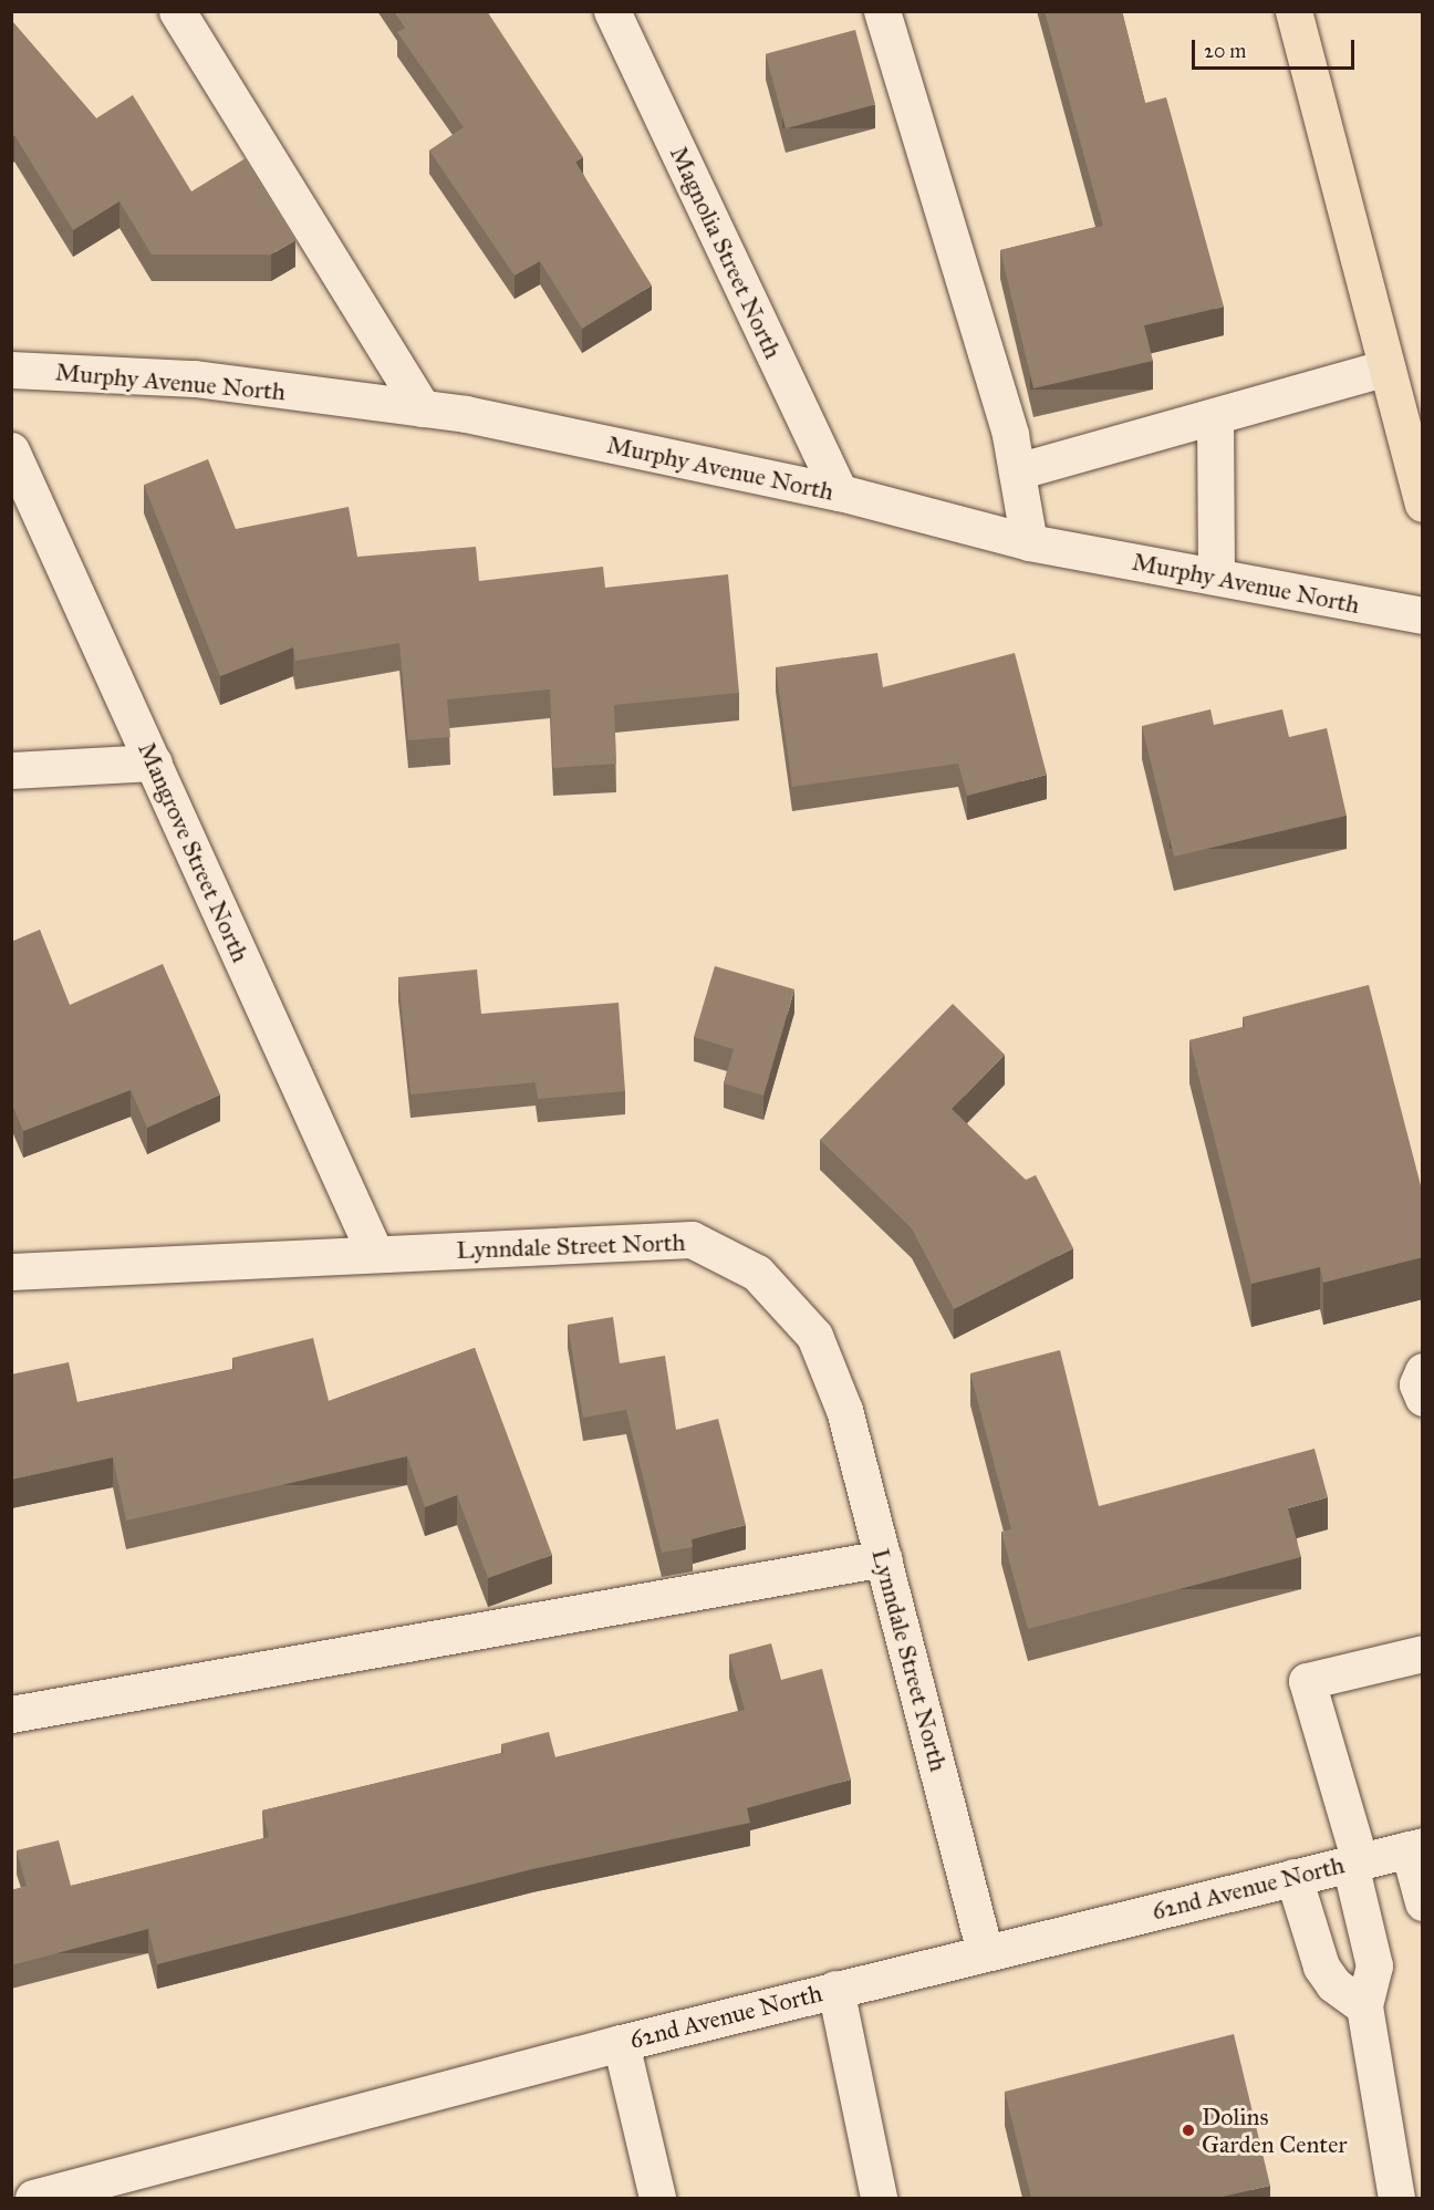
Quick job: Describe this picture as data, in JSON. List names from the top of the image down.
{
  "streets": {
    "street": [
      "Magnolia Street North",
      "Murphy Avenue North",
      "Mangrove Street North",
      "Lynndale Street North",
      "62nd Avenue North"
    ]
  },
  "crossings": [
    ["Magnolia Street North", "Murphy Avenue North"],
    ["Mangrove Street North", "Lynndale Street North"],
    ["Lynndale Street North", "62nd Avenue North"]
  ],
  "places": ["Dolins Garden Center"],
  "scale_bar": "20 m"
}
